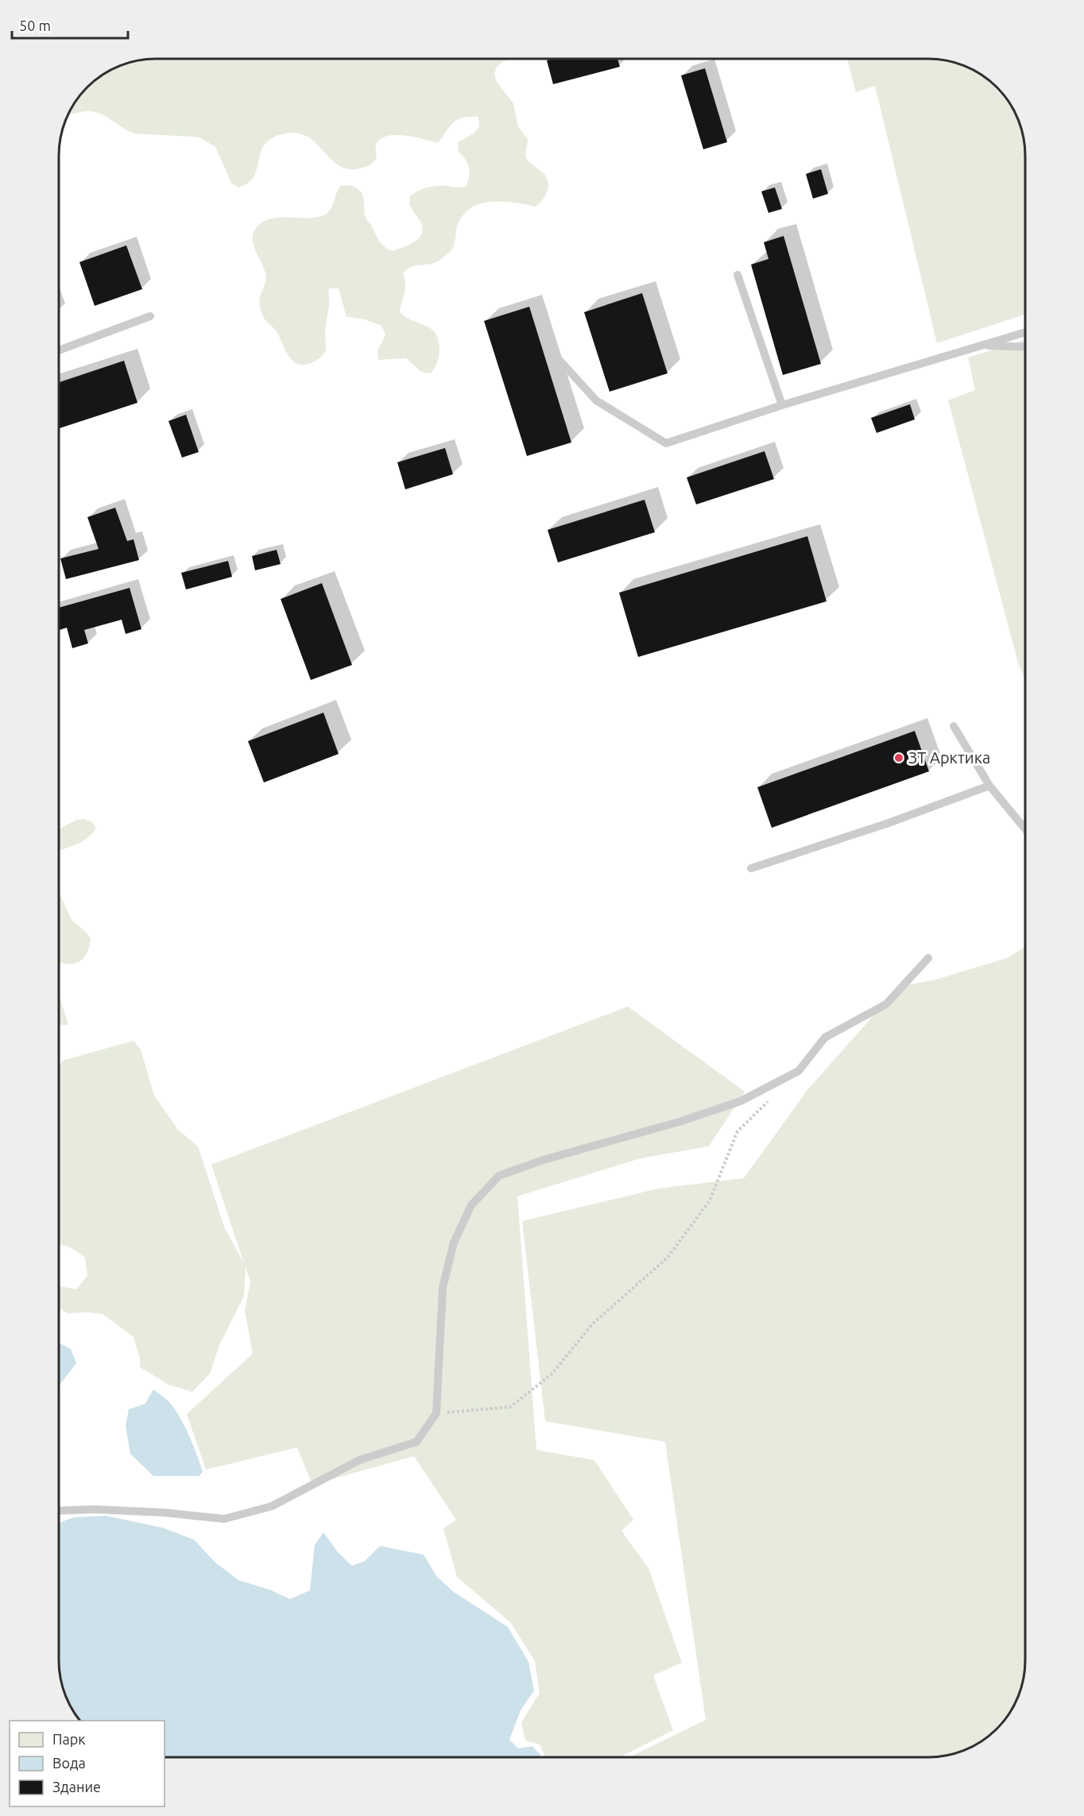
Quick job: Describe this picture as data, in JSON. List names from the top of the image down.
{
  "places": ["ЗТ Арктика"],
  "legend": ["Парк", "Вода", "Здание"],
  "scale_bar": "50 m"
}
